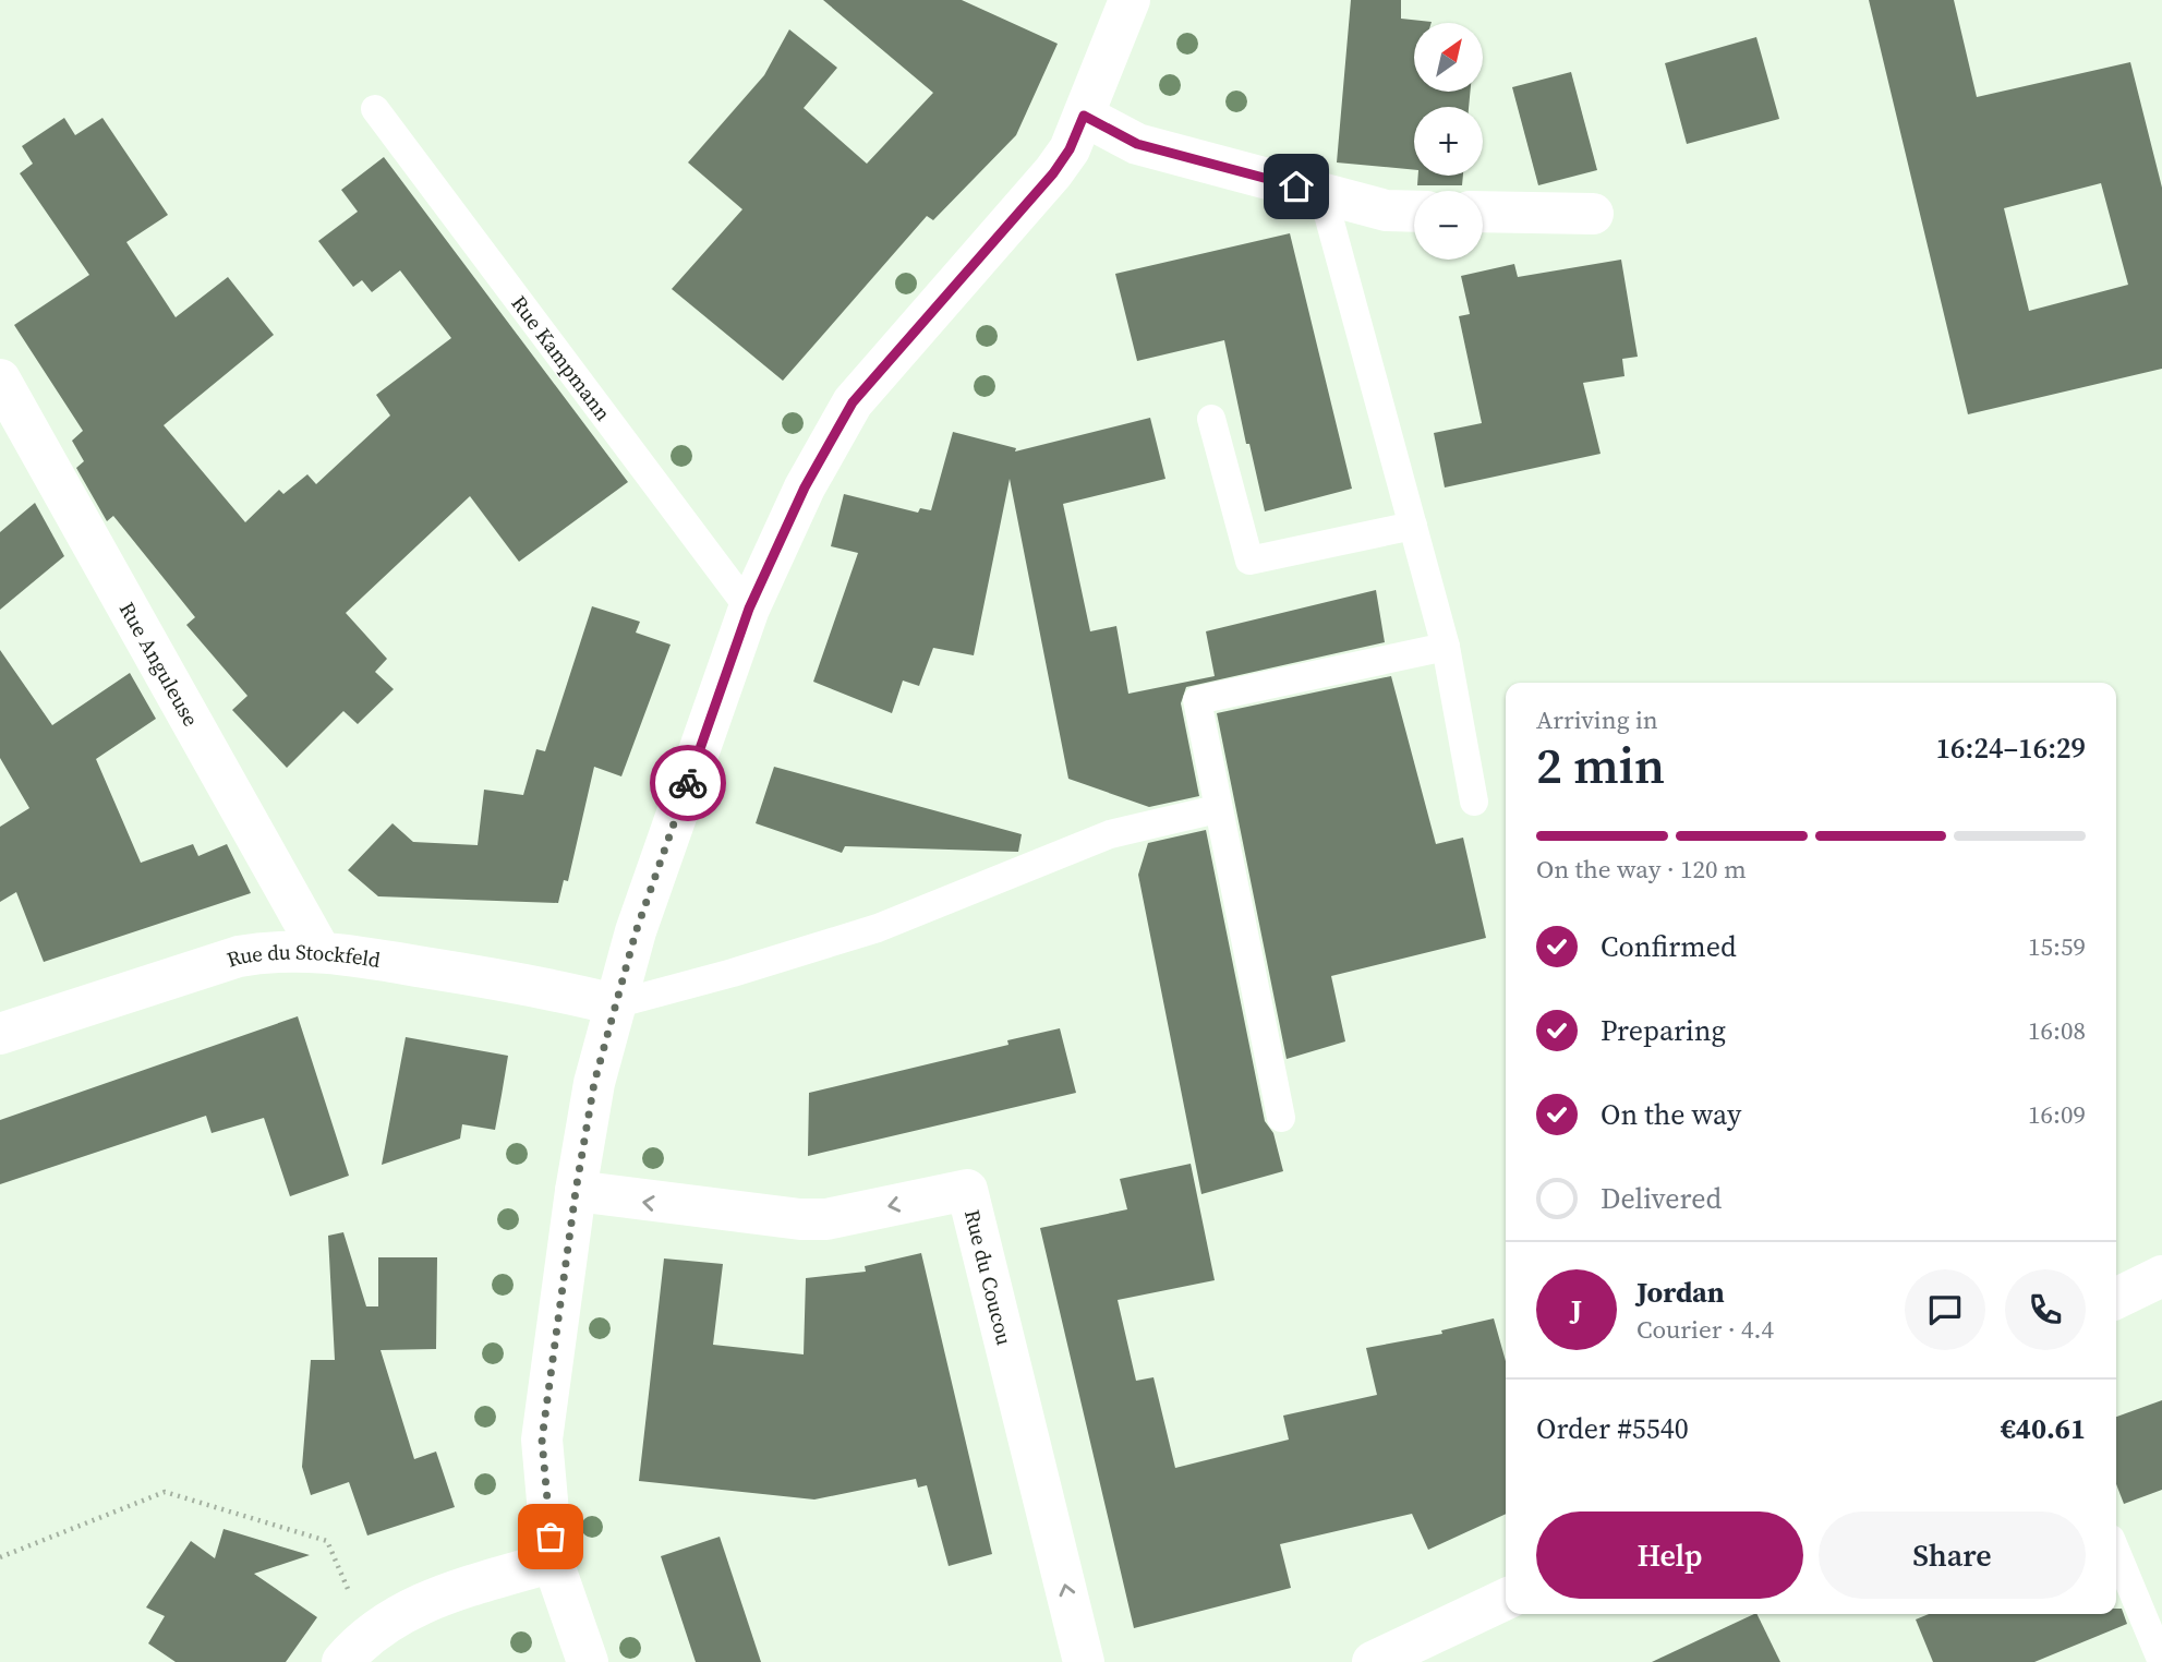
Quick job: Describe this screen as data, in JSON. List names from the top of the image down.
{
  "streets": {
    "street": ["Rue Anguleuse", "Rue du Stockfeld", "Rue du Coucou"],
    "lane": ["Rue Kampmann"]
  },
  "crossings": [
    ["Rue Anguleuse", "Rue du Stockfeld"]
  ],
  "north": "top right",
  "page": {
    "map_buttons": ["+", "−"],
    "heading": ["2 min", "Arriving in", "16:24–16:29"],
    "panel": [
      "Jordan",
      "Courier · 4.4",
      "Order #5540",
      "€40.61"
    ],
    "bar": "On the way · 120 m",
    "list": [
      ["Confirmed", "15:59"],
      ["Preparing", "16:08"],
      ["On the way", "16:09"],
      "Delivered"
    ],
    "round": "J",
    "buttons": ["Help", "Share"]
  }
}
